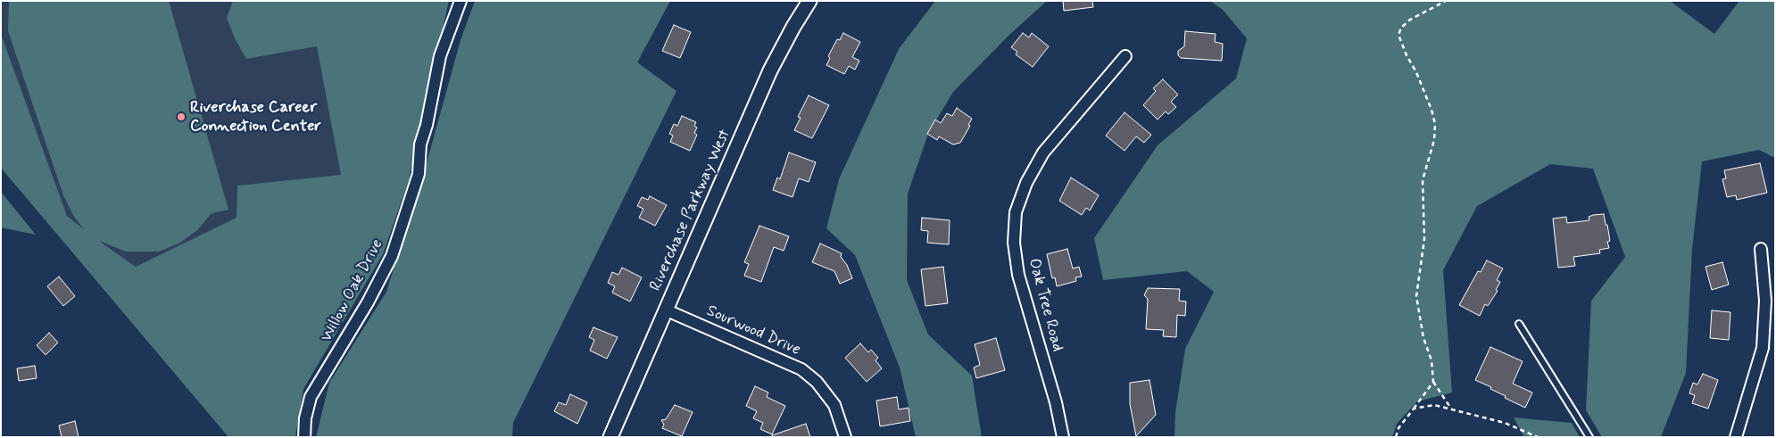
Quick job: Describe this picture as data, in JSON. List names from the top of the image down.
{
  "streets": {
    "street": [
      "Riverchase Parkway West",
      "Willow Oak Drive",
      "Oak Tree Road",
      "Sourwood Drive"
    ]
  },
  "crossings": [
    ["Riverchase Parkway West", "Sourwood Drive"]
  ],
  "places": ["Riverchase Career Connection Center"]
}
